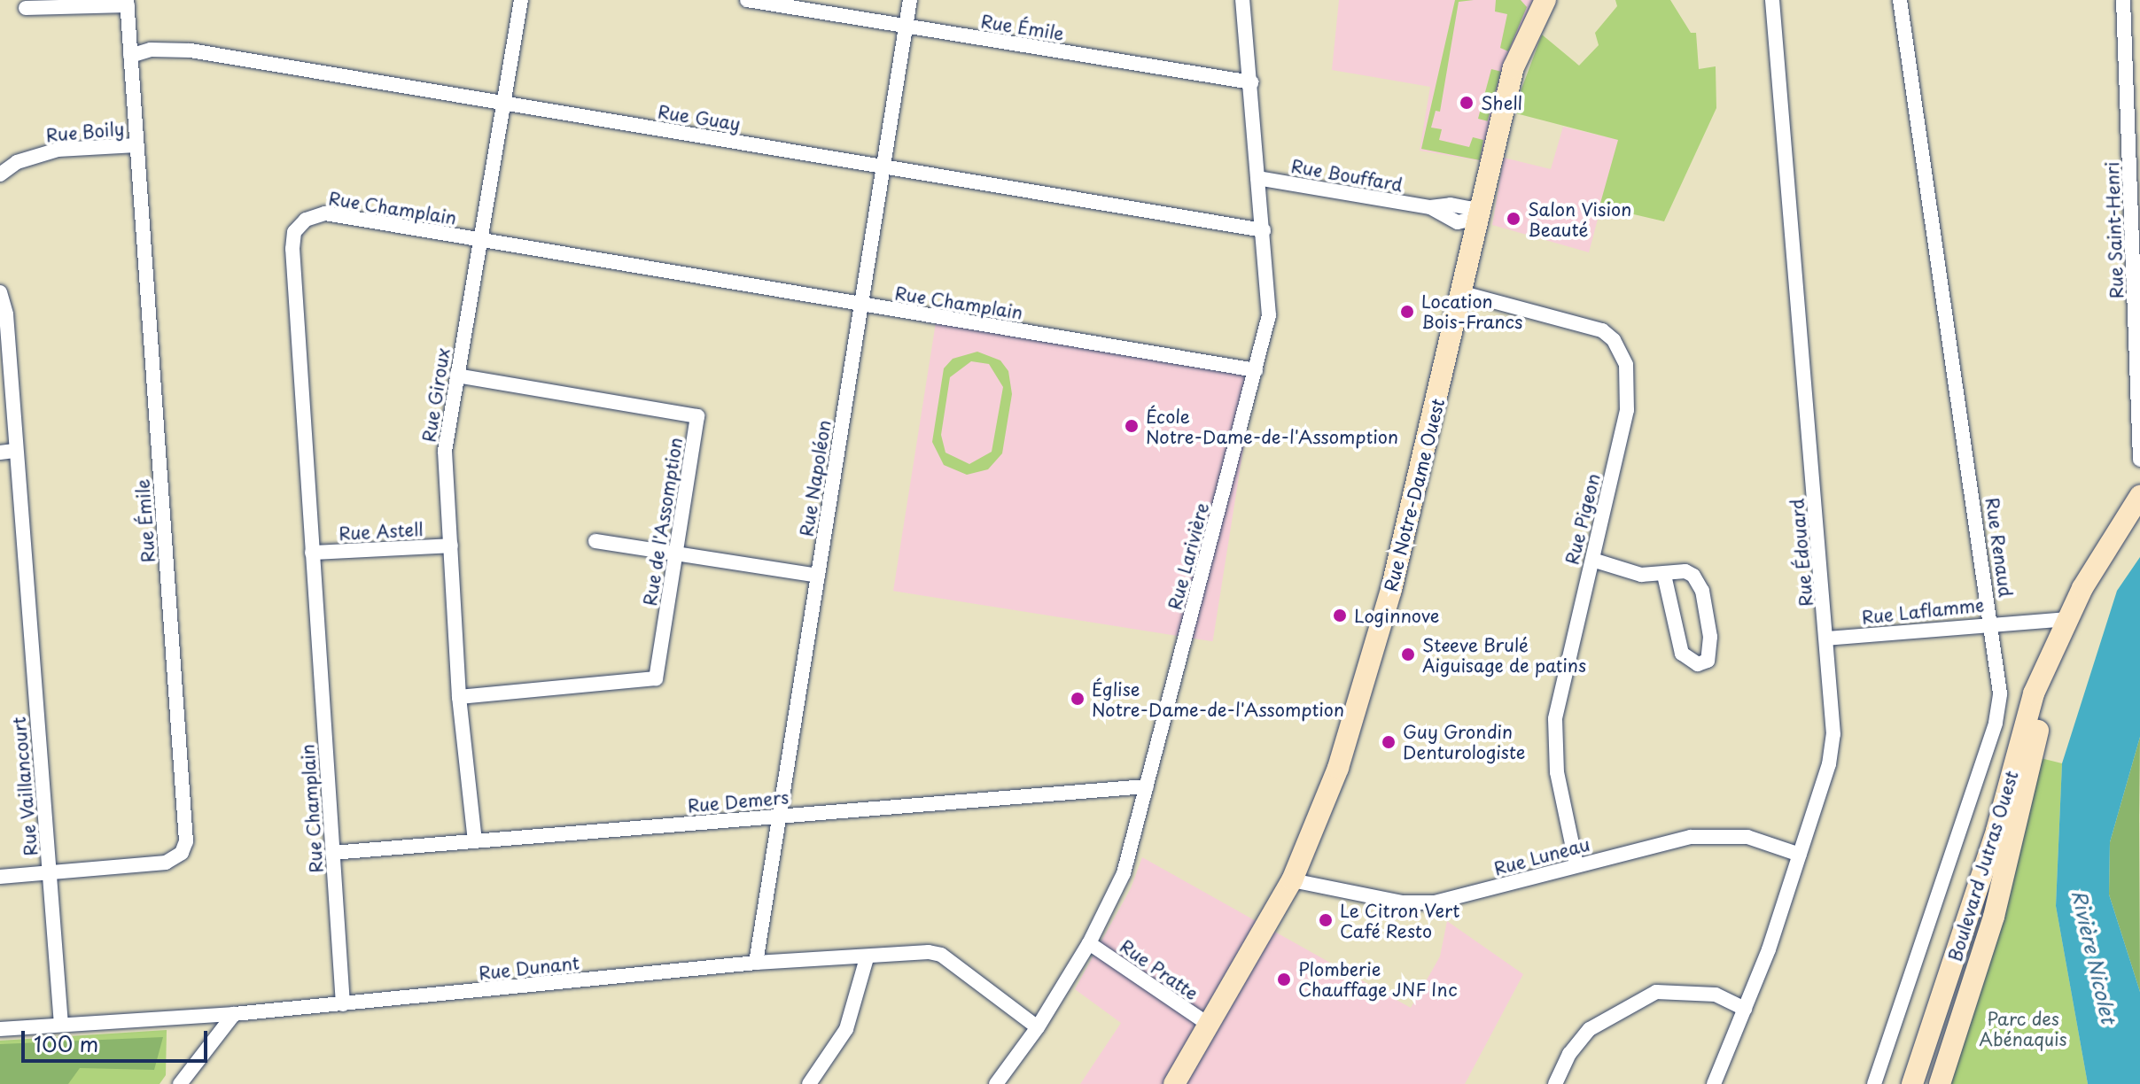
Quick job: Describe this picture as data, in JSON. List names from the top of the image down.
{
  "streets": {
    "street": [
      "Rue Émile",
      "Rue Guay",
      "Rue Boily",
      "Rue Bouffard",
      "Rue Champlain",
      "Rue Saint-Henri",
      "Rue Giroux",
      "Rue Napoléon",
      "Rue Notre-Dame Ouest",
      "Rue Pigeon",
      "Rue de l'Assomption",
      "Rue Astell",
      "Rue Renaud",
      "Rue Édouard",
      "Rue Larivière",
      "Rue Laflamme",
      "Rue Vaillancourt",
      "Rue Demers",
      "Rue Luneau",
      "Boulevard Jutras Ouest",
      "Rue Dunant",
      "Rue Pratte"
    ]
  },
  "crossings": [
    ["Rue Émile", "Rue Guay"],
    ["Rue Émile", "Rue Boily"],
    ["Rue Émile", "Rue Napoléon"],
    ["Rue Émile", "Rue Larivière"],
    ["Rue Émile", "Rue Vaillancourt"],
    ["Rue Guay", "Rue Giroux"],
    ["Rue Guay", "Rue Napoléon"],
    ["Rue Guay", "Rue Larivière"],
    ["Rue Bouffard", "Rue Notre-Dame Ouest"],
    ["Rue Bouffard", "Rue Larivière"],
    ["Rue Champlain", "Rue Giroux"],
    ["Rue Champlain", "Rue Napoléon"],
    ["Rue Champlain", "Rue Astell"],
    ["Rue Champlain", "Rue Larivière"],
    ["Rue Champlain", "Rue Demers"],
    ["Rue Champlain", "Rue Dunant"],
    ["Rue Giroux", "Rue de l'Assomption"],
    ["Rue Giroux", "Rue Astell"],
    ["Rue Giroux", "Rue Demers"],
    ["Rue Napoléon", "Rue Demers"],
    ["Rue Napoléon", "Rue Dunant"],
    ["Rue Notre-Dame Ouest", "Rue Pigeon"],
    ["Rue Notre-Dame Ouest", "Rue Luneau"],
    ["Rue Notre-Dame Ouest", "Rue Pratte"],
    ["Rue Pigeon", "Rue Luneau"],
    ["Rue Renaud", "Rue Laflamme"],
    ["Rue Édouard", "Rue Laflamme"],
    ["Rue Édouard", "Rue Luneau"],
    ["Rue Larivière", "Rue Demers"],
    ["Rue Larivière", "Rue Dunant"],
    ["Rue Larivière", "Rue Pratte"],
    ["Rue Laflamme", "Boulevard Jutras Ouest"],
    ["Rue Vaillancourt", "Rue Dunant"]
  ],
  "water": ["Rivière Nicolet"],
  "parks": ["Parc des Abénaquis"],
  "places": [
    "Shell",
    "Salon Vision Beauté",
    "Location Bois-Francs",
    "École Notre-Dame-de-l'Assomption",
    "Loginnove",
    "Steeve Brulé Aiguisage de patins",
    "Église Notre-Dame-de-l'Assomption",
    "Guy Grondin Denturologiste",
    "Le Citron Vert Café Resto",
    "Plomberie Chauffage JNF Inc"
  ],
  "scale_bar": "100 m"
}
